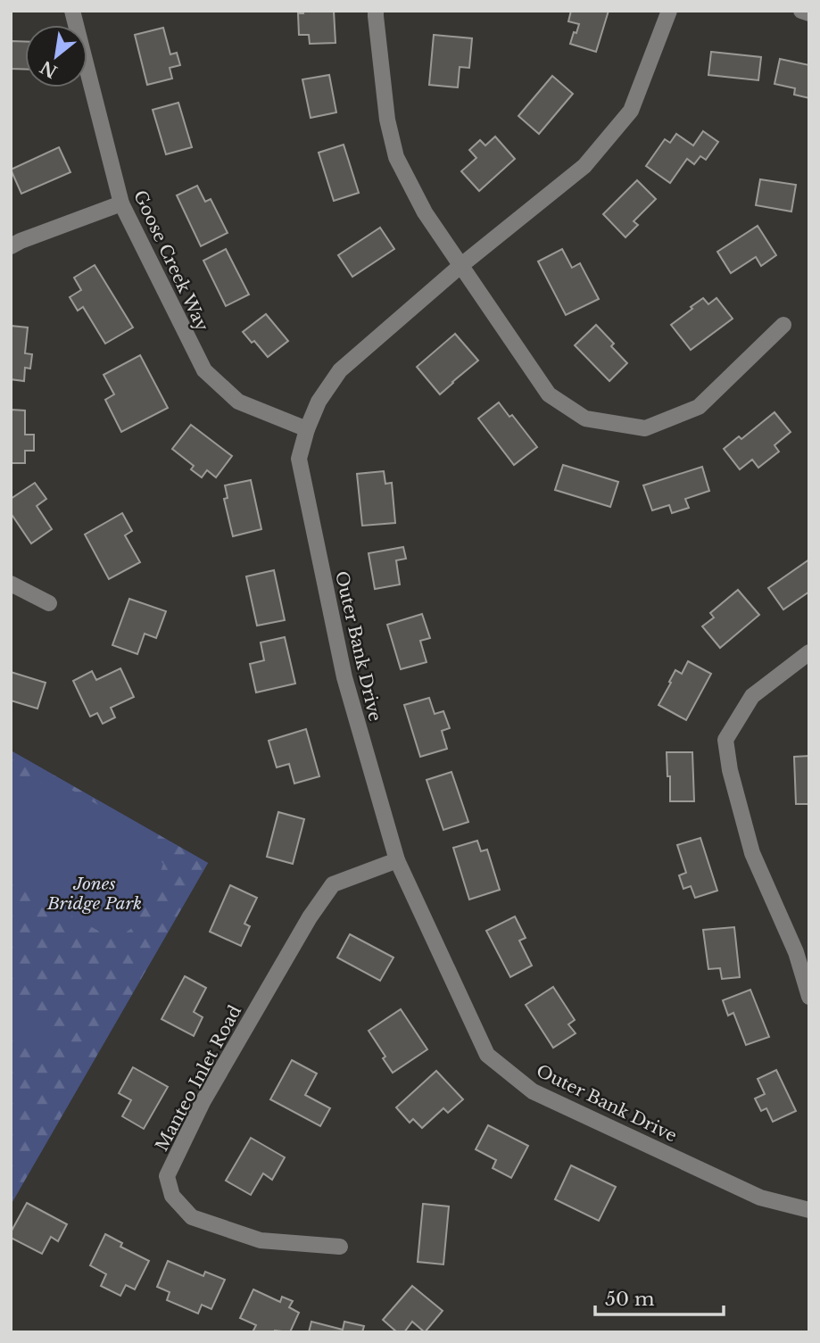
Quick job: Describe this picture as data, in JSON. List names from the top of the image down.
{
  "streets": {
    "street": ["Goose Creek Way", "Outer Bank Drive", "Manteo Inlet Road"]
  },
  "crossings": [
    ["Goose Creek Way", "Outer Bank Drive"],
    ["Outer Bank Drive", "Manteo Inlet Road"]
  ],
  "parks": ["Jones Bridge Park"],
  "scale_bar": "50 m",
  "north": "bottom left"
}
